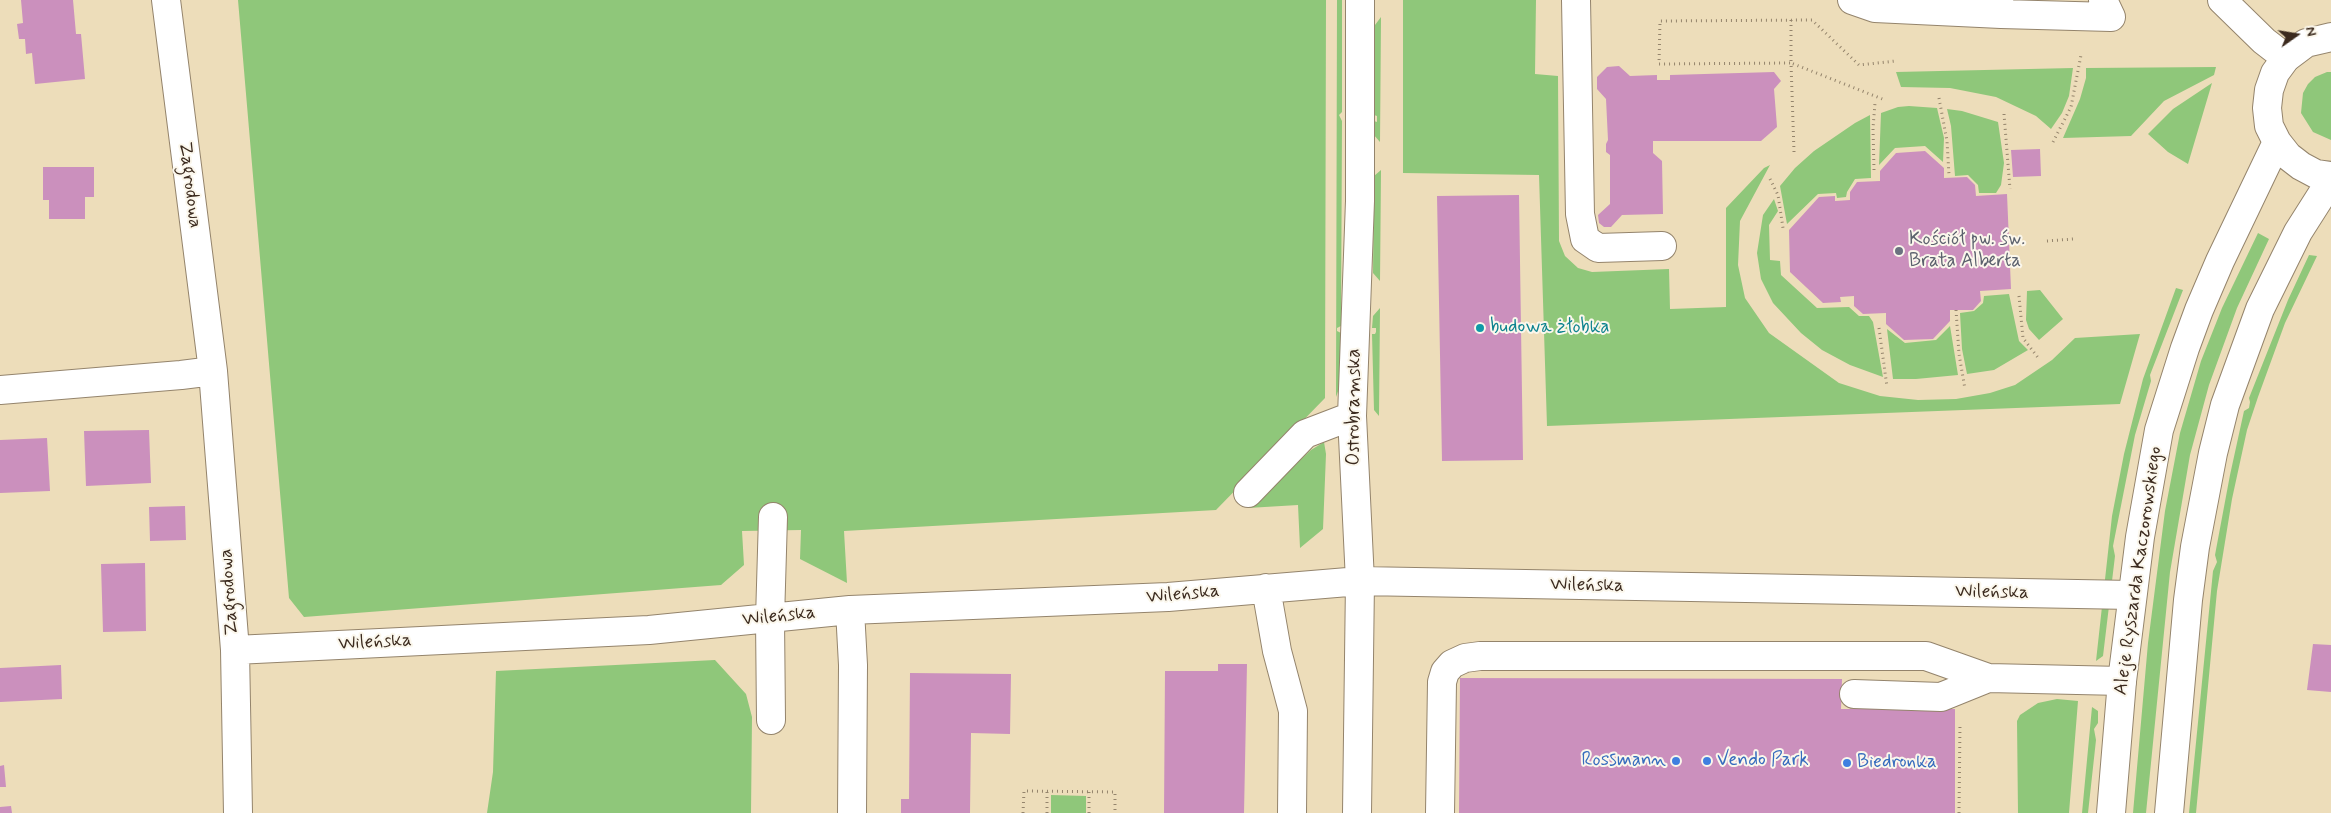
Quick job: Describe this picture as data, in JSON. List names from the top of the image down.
{
  "streets": {
    "street": [
      "Zagrodowa",
      "Ostrobramska",
      "Aleje Ryszarda Kaczorowskiego",
      "Wileńska"
    ]
  },
  "crossings": [
    ["Zagrodowa", "Wileńska"],
    ["Ostrobramska", "Wileńska"],
    ["Aleje Ryszarda Kaczorowskiego", "Wileńska"]
  ],
  "places": [
    "Kościół pw. św. Brata Alberta",
    "budowa żłobka",
    "Rossmann",
    "Vendo Park",
    "Biedronka"
  ],
  "north": "right"
}
